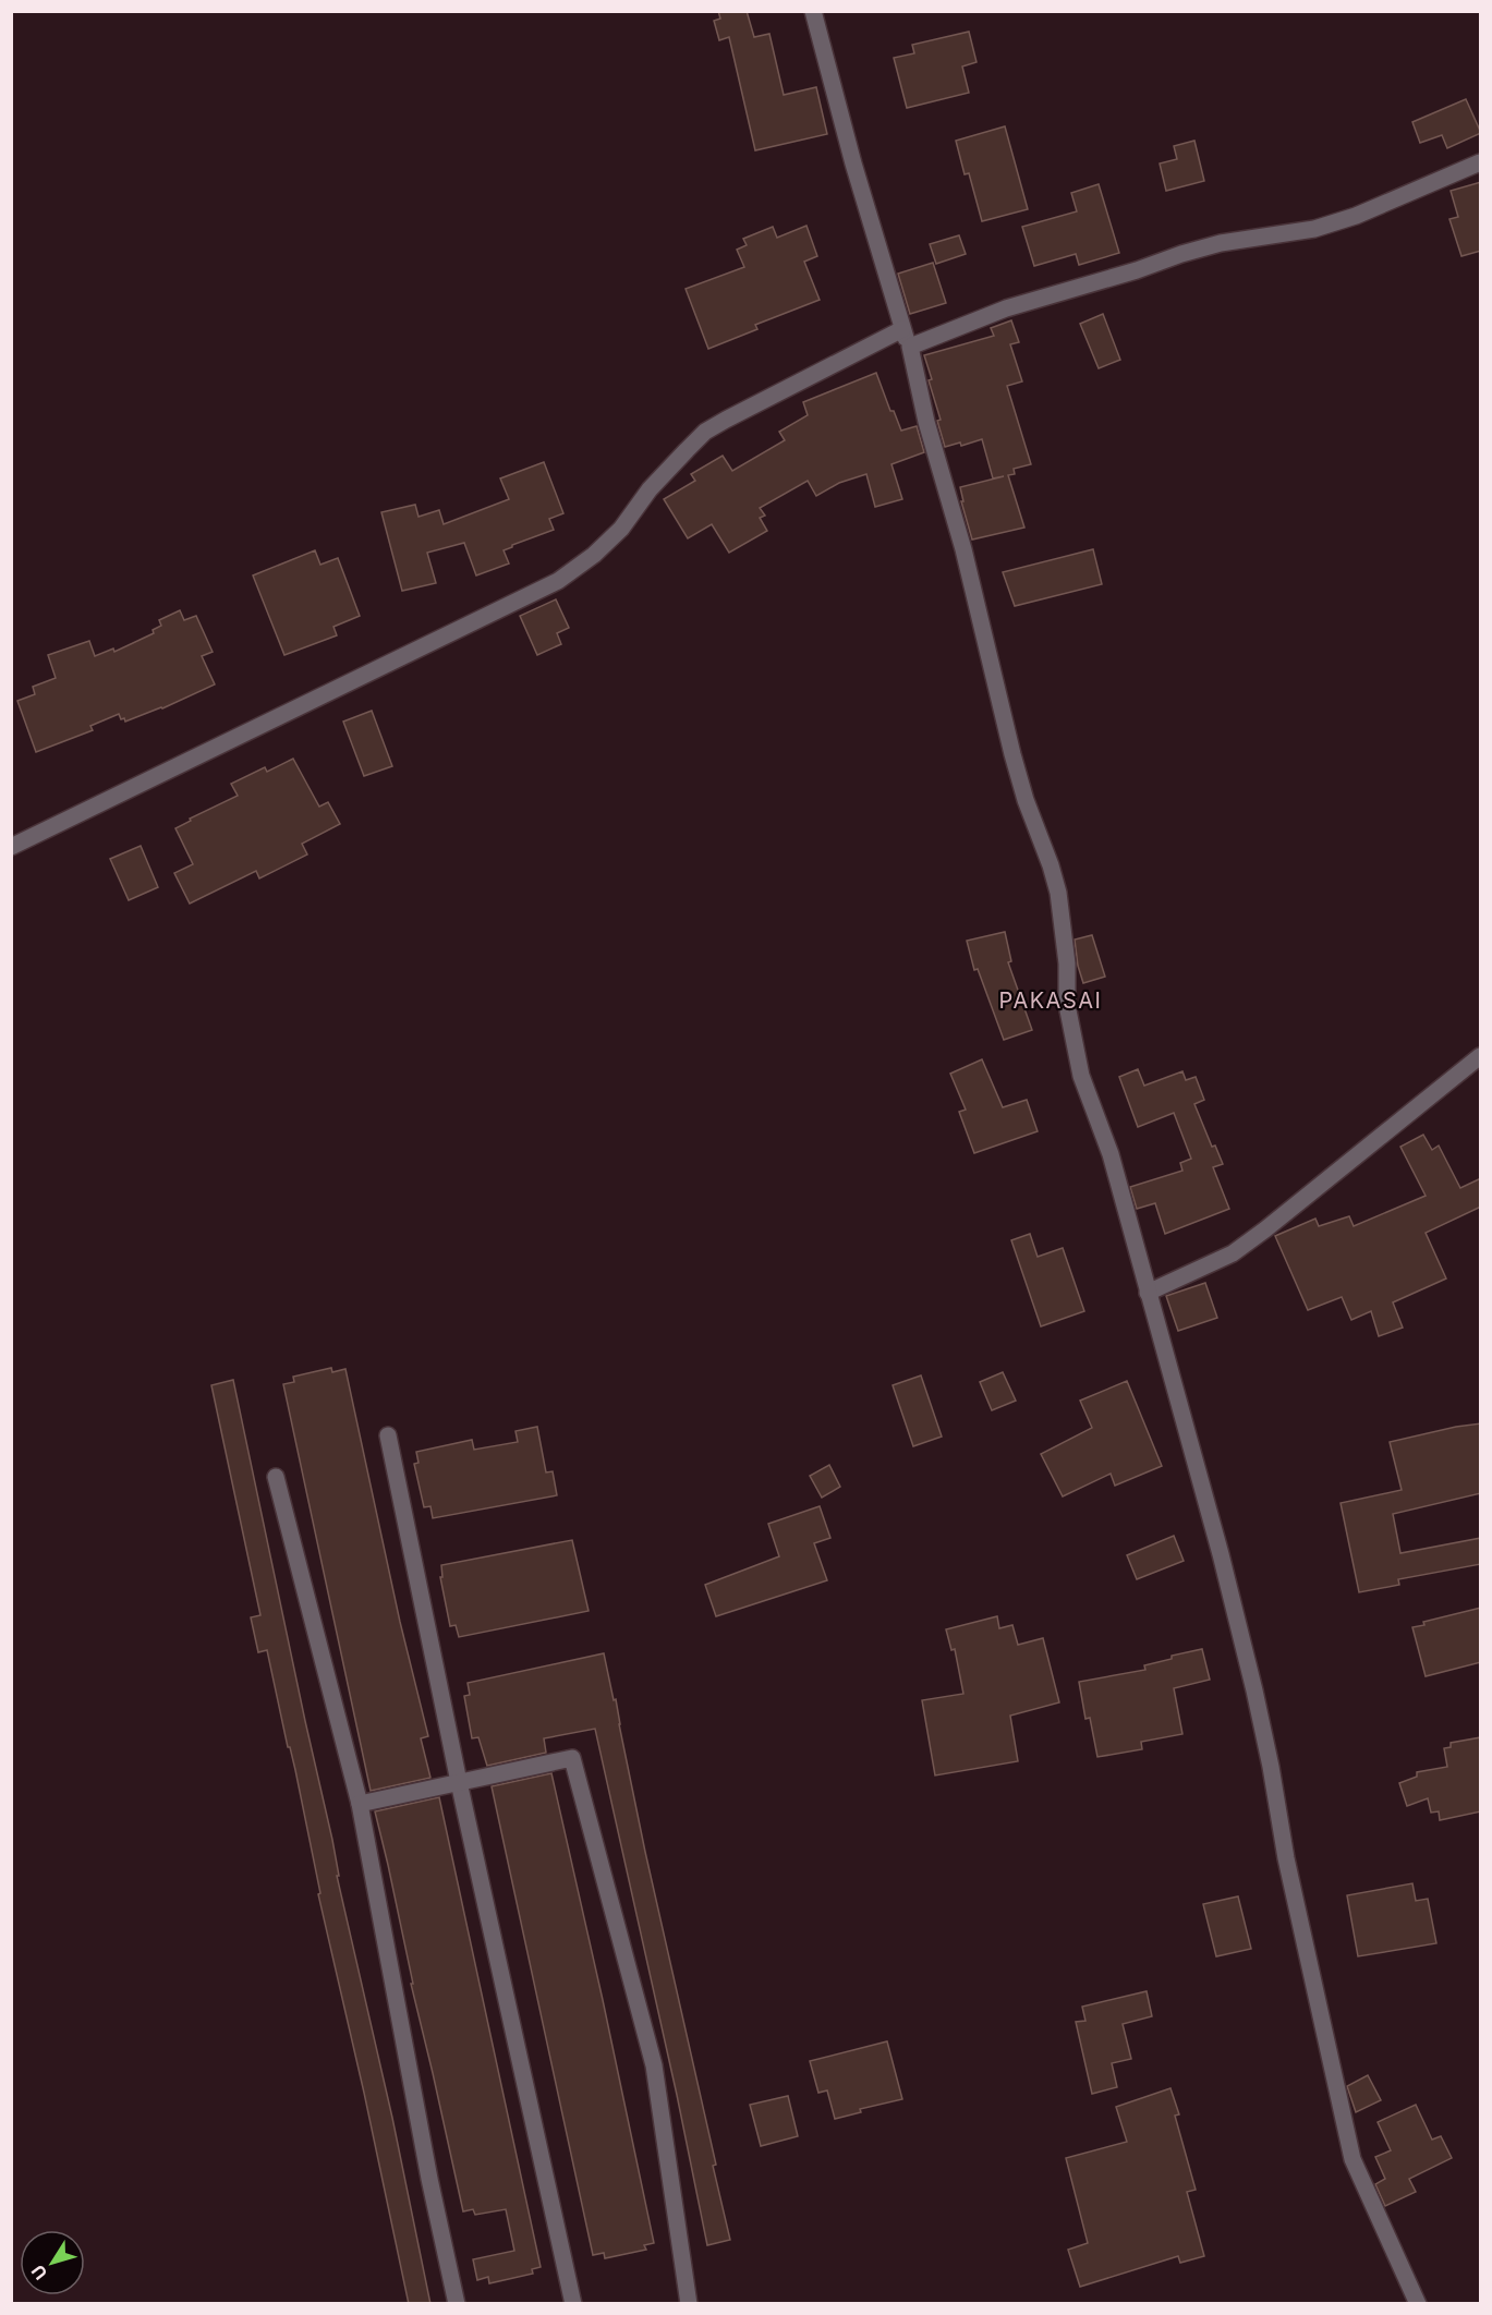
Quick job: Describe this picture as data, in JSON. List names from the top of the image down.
{
  "districts": ["PAKASAI"],
  "north": "bottom left"
}
